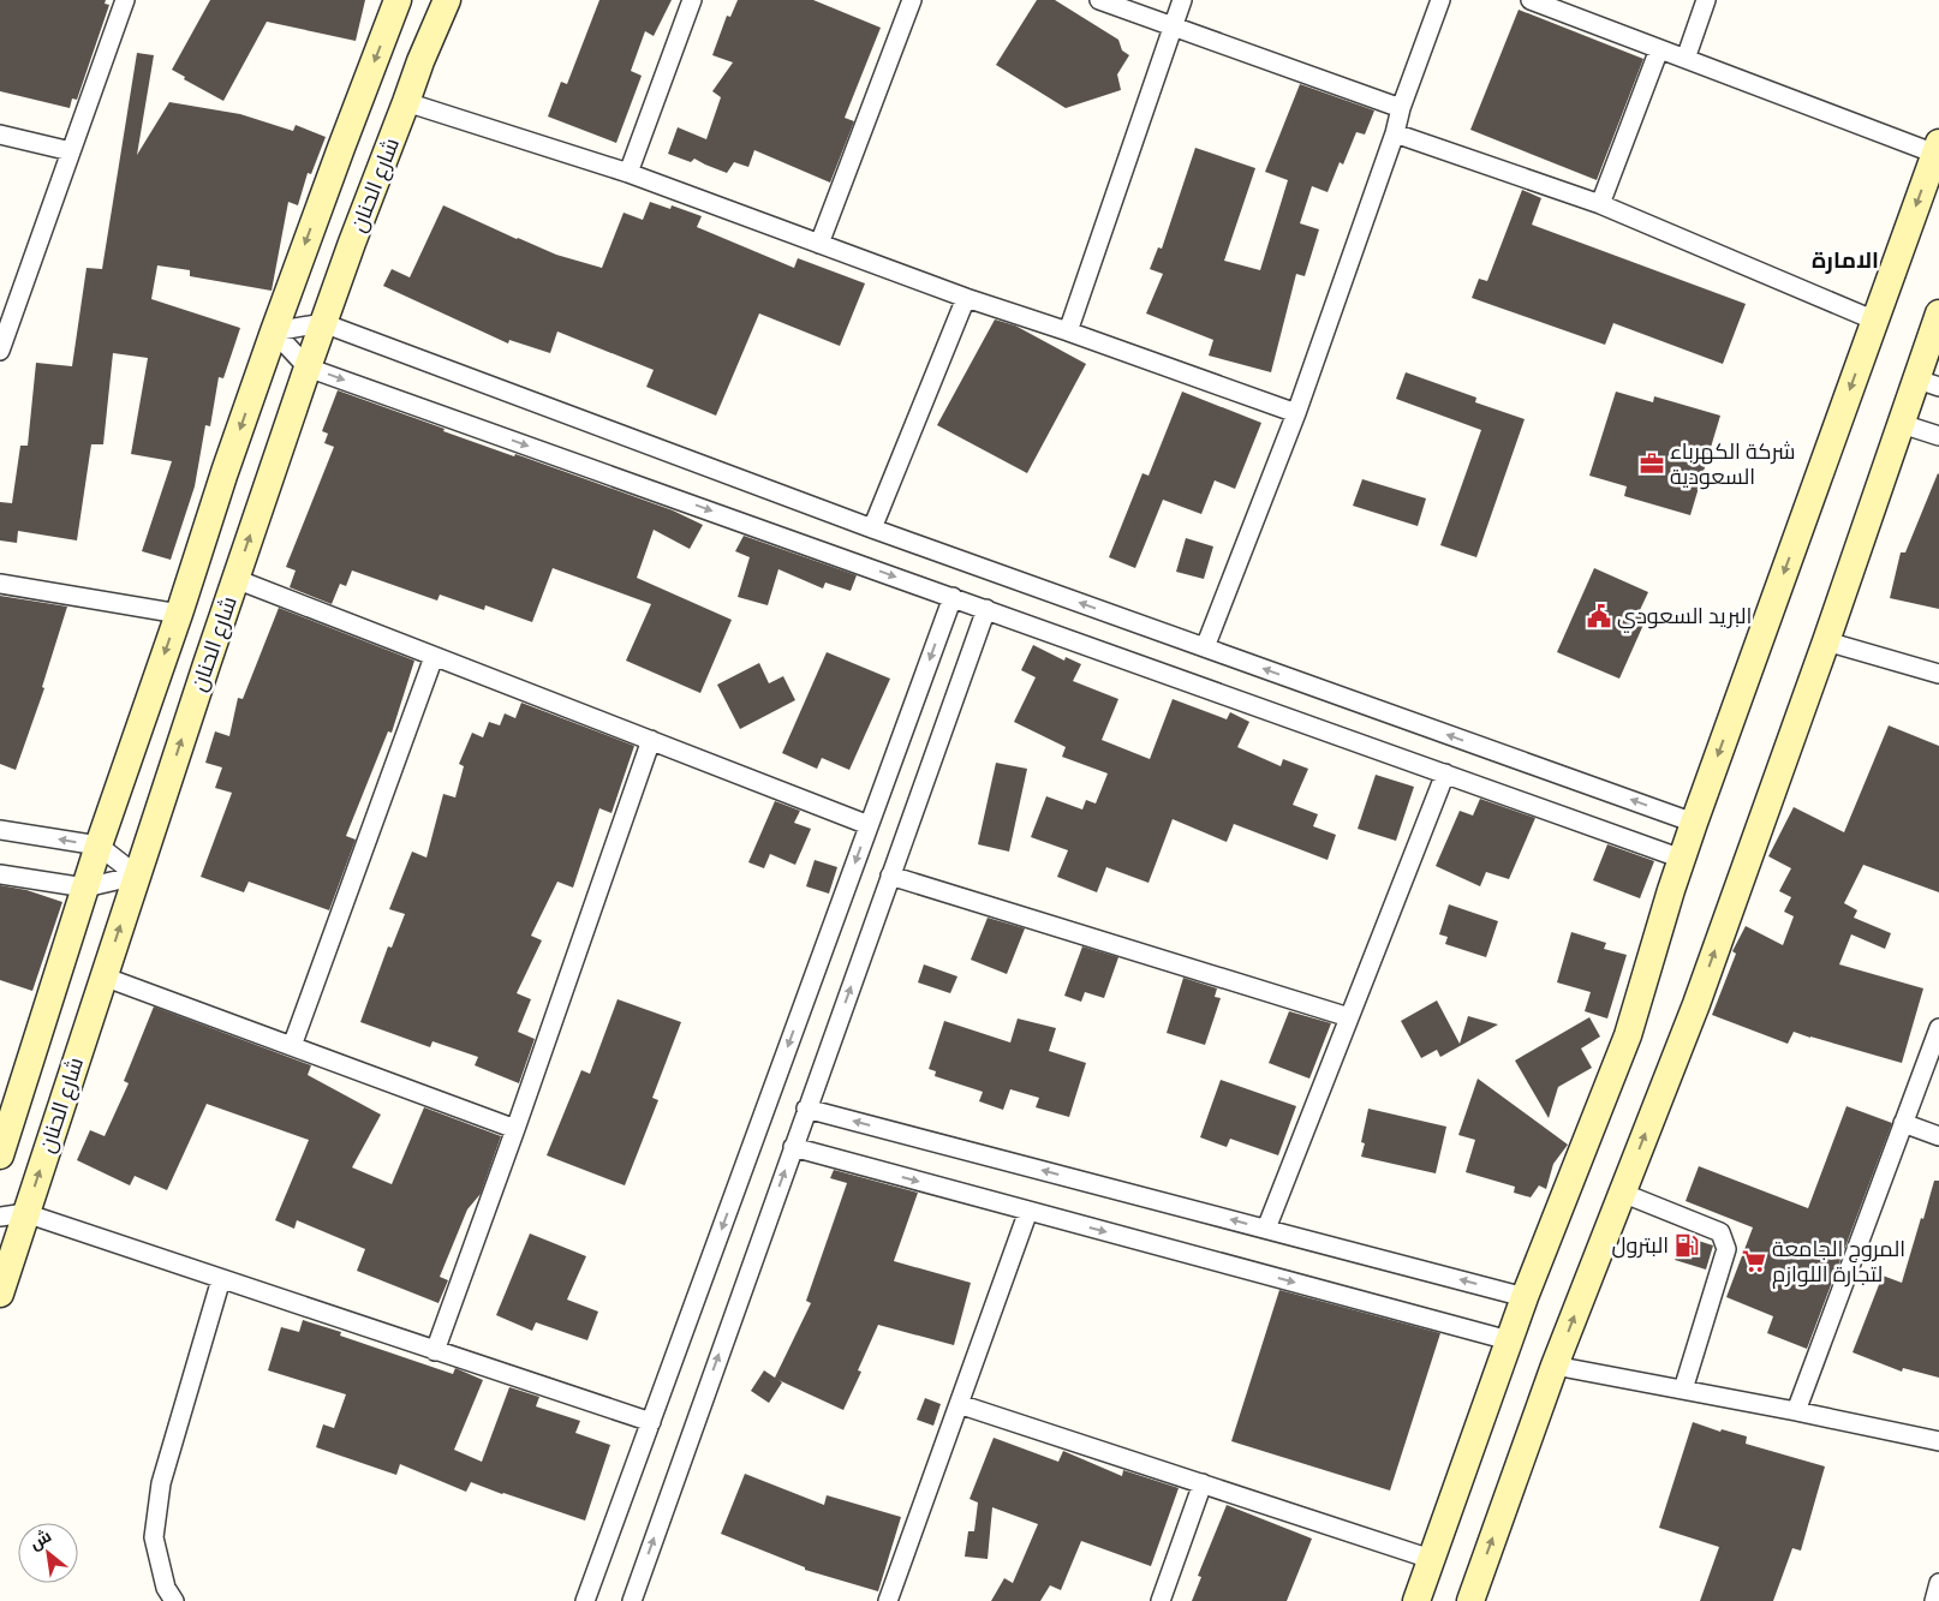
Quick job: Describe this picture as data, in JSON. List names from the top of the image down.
{
  "streets": {
    "street": ["شارع الحنان"]
  },
  "districts": ["الامارة"],
  "places": {
    "office": ["شركة الكهرباء السعودية"],
    "public building": ["البريد السعودي"],
    "fuel station": ["البترول"],
    "supermarket": ["المروج الجامعة لتجارة اللوازم"]
  },
  "north": "top left"
}
